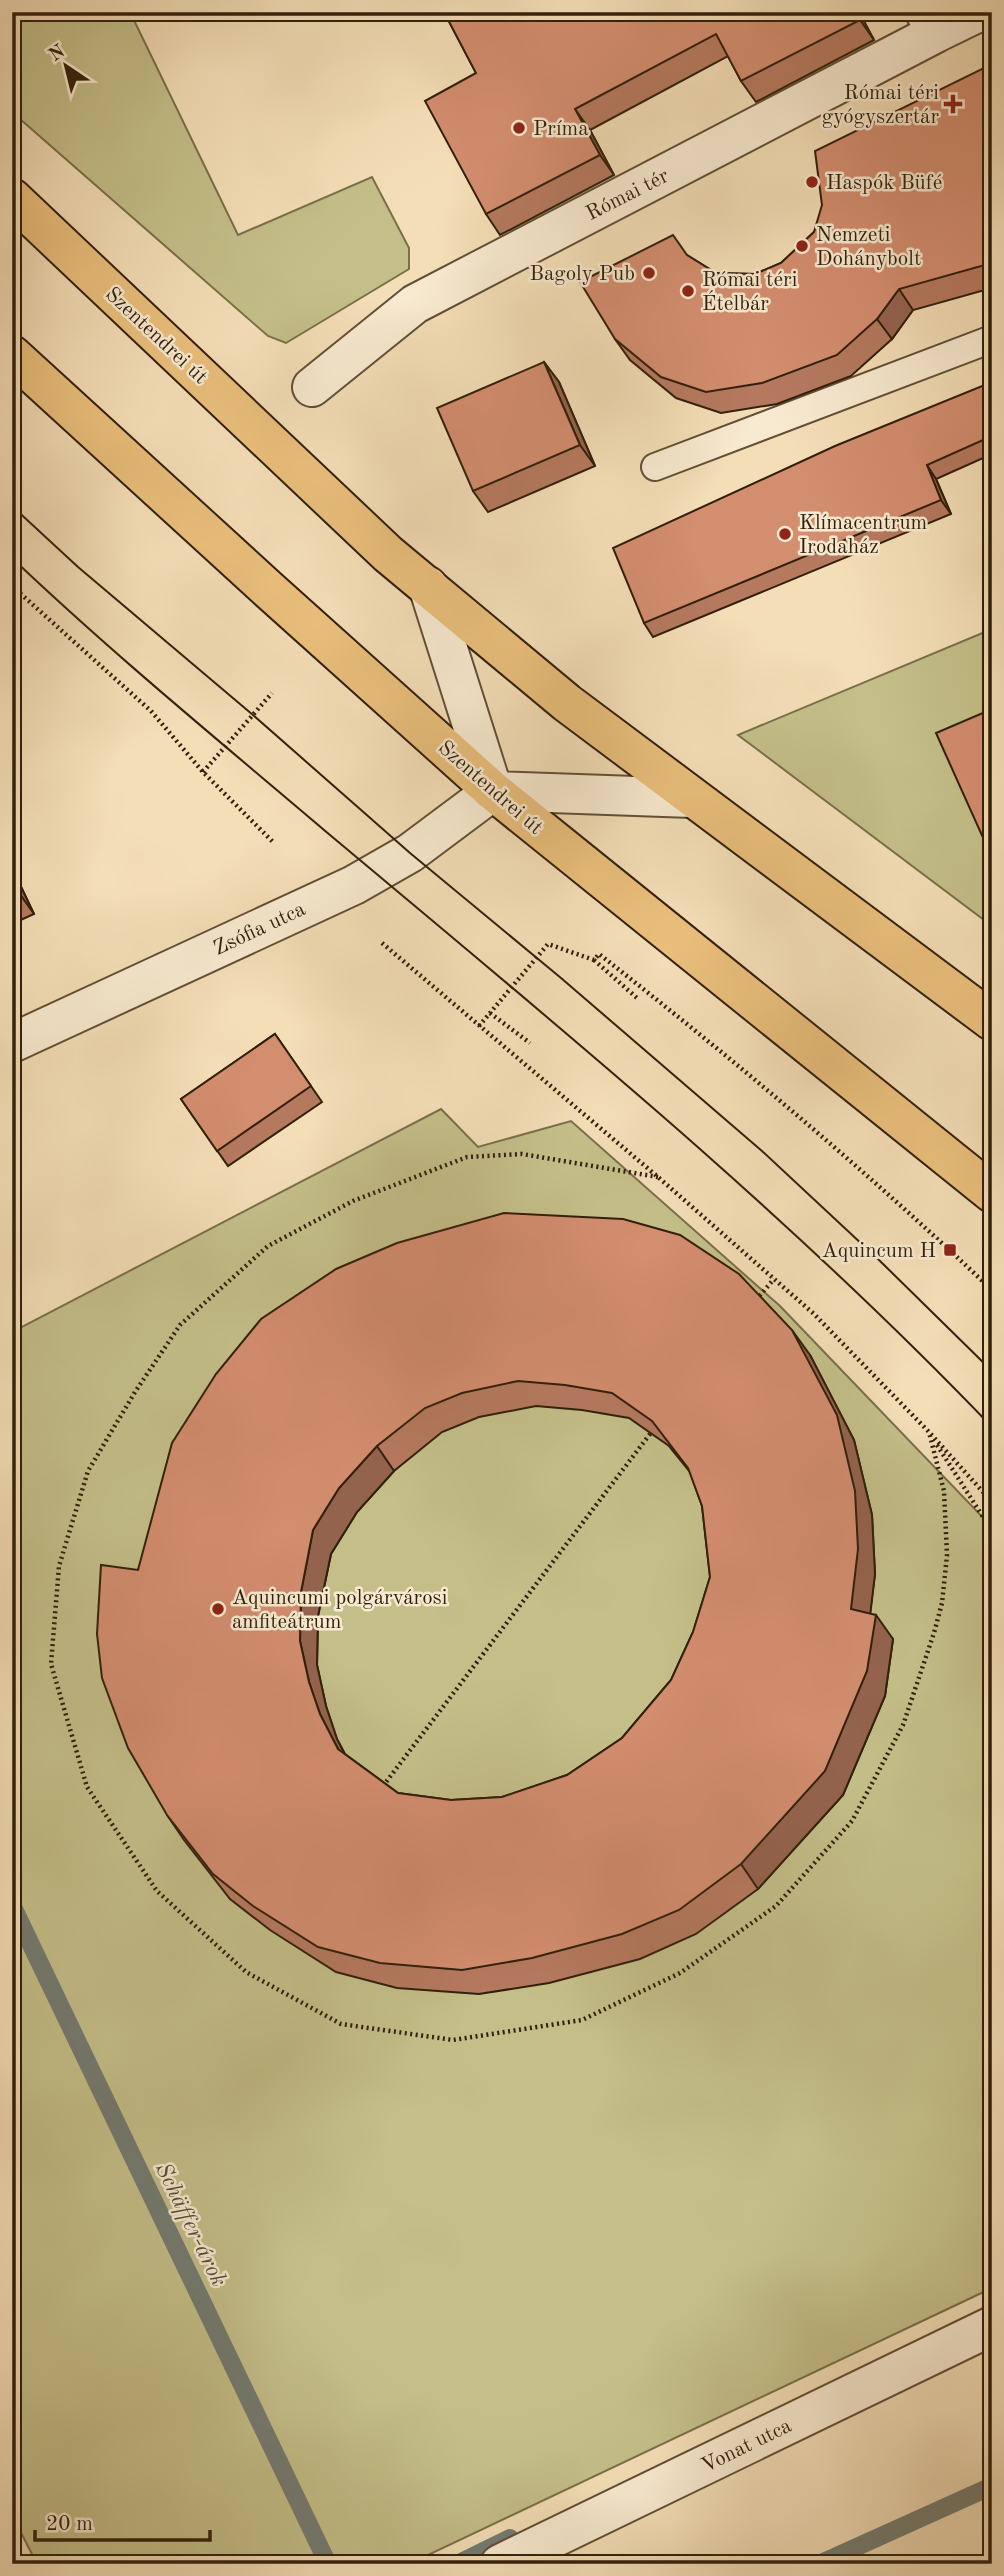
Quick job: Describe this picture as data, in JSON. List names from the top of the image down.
{
  "streets": {
    "main road": ["Szentendrei út"],
    "street": ["Római tér", "Zsófia utca", "Vonat utca"]
  },
  "crossings": [
    ["Szentendrei út", "Zsófia utca"]
  ],
  "water": ["Schäffer-árok"],
  "places": {
    "health": ["Római téri gyógyszertár"],
    "other": [
      "Príma",
      "Haspók Büfé",
      "Nemzeti Dohánybolt",
      "Bagoly Pub",
      "Római téri Ételbár",
      "Klímacentrum Irodaház",
      "Aquincumi polgárvárosi amfiteátrum"
    ],
    "transit": ["Aquincum H"]
  },
  "scale_bar": "20 m",
  "north": "top left"
}
